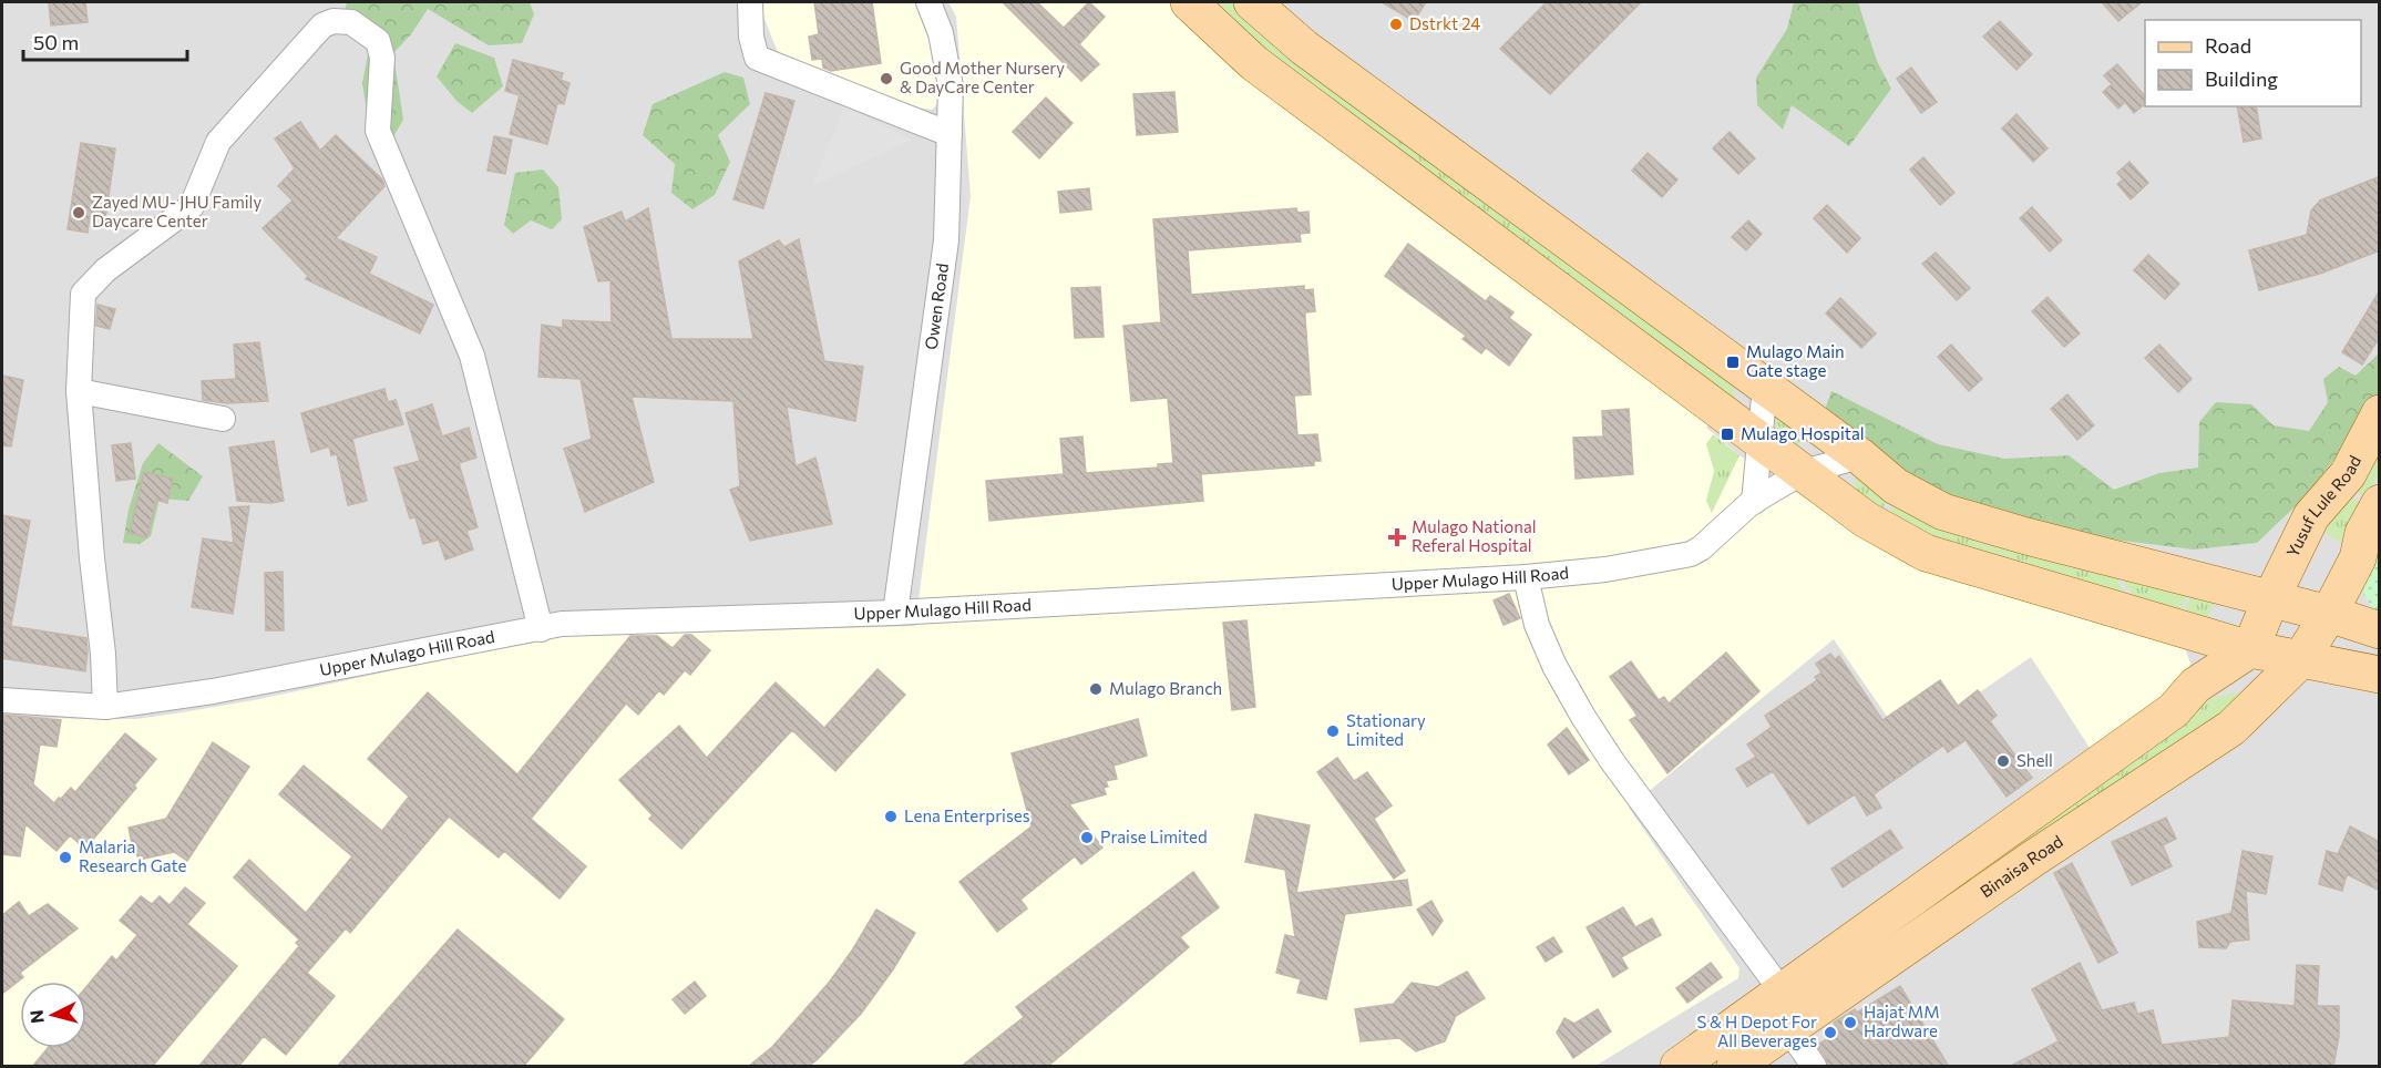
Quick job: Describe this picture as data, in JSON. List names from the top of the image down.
{
  "streets": {
    "main road": ["Yusuf Lule Road", "Binaisa Road"],
    "street": ["Owen Road", "Upper Mulago Hill Road"]
  },
  "crossings": [
    ["Owen Road", "Upper Mulago Hill Road"]
  ],
  "places": {
    "other": [
      "Dstrkt 24",
      "Good Mother Nursery & DayCare Center",
      "Zayed MU- JHU Family Daycare Center",
      "Mulago Branch",
      "Stationary Limited",
      "Shell",
      "Lena Enterprises",
      "Praise Limited",
      "Malaria Research Gate",
      "Hajat MM Hardware",
      "S & H Depot For All Beverages"
    ],
    "transit": ["Mulago Main Gate stage", "Mulago Hospital"],
    "health": ["Mulago National Referal Hospital"]
  },
  "legend": ["Road", "Building"],
  "scale_bar": "50 m",
  "north": "left"
}
